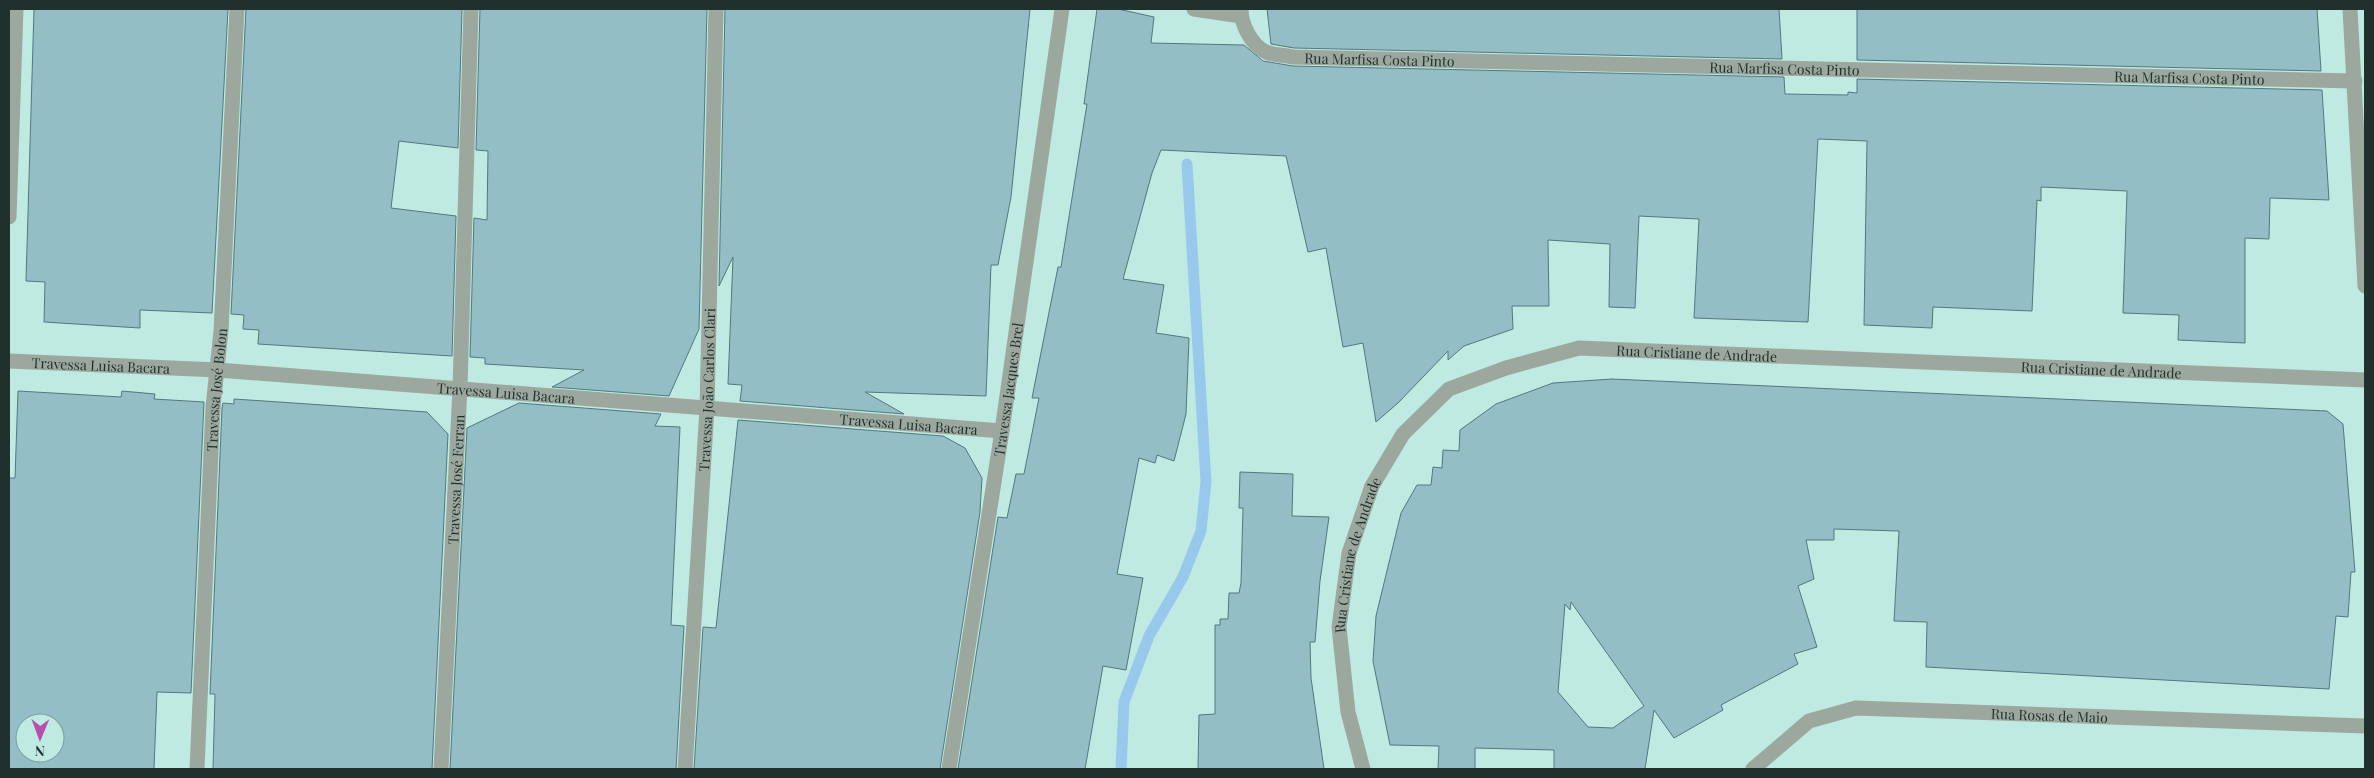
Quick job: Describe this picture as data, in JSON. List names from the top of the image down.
{
  "streets": {
    "street": [
      "Rua Marfisa Costa Pinto",
      "Rua Cristiane de Andrade",
      "Travessa Luisa Bacara",
      "Travessa José Bolon",
      "Travessa João Carlos Clari",
      "Travessa Jacques Brel",
      "Travessa José Ferran",
      "Rua Rosas de Maio"
    ]
  },
  "crossings": [
    ["Travessa Luisa Bacara", "Travessa José Bolon"],
    ["Travessa Luisa Bacara", "Travessa João Carlos Clari"],
    ["Travessa Luisa Bacara", "Travessa Jacques Brel"],
    ["Travessa Luisa Bacara", "Travessa José Ferran"]
  ],
  "north": "bottom"
}
